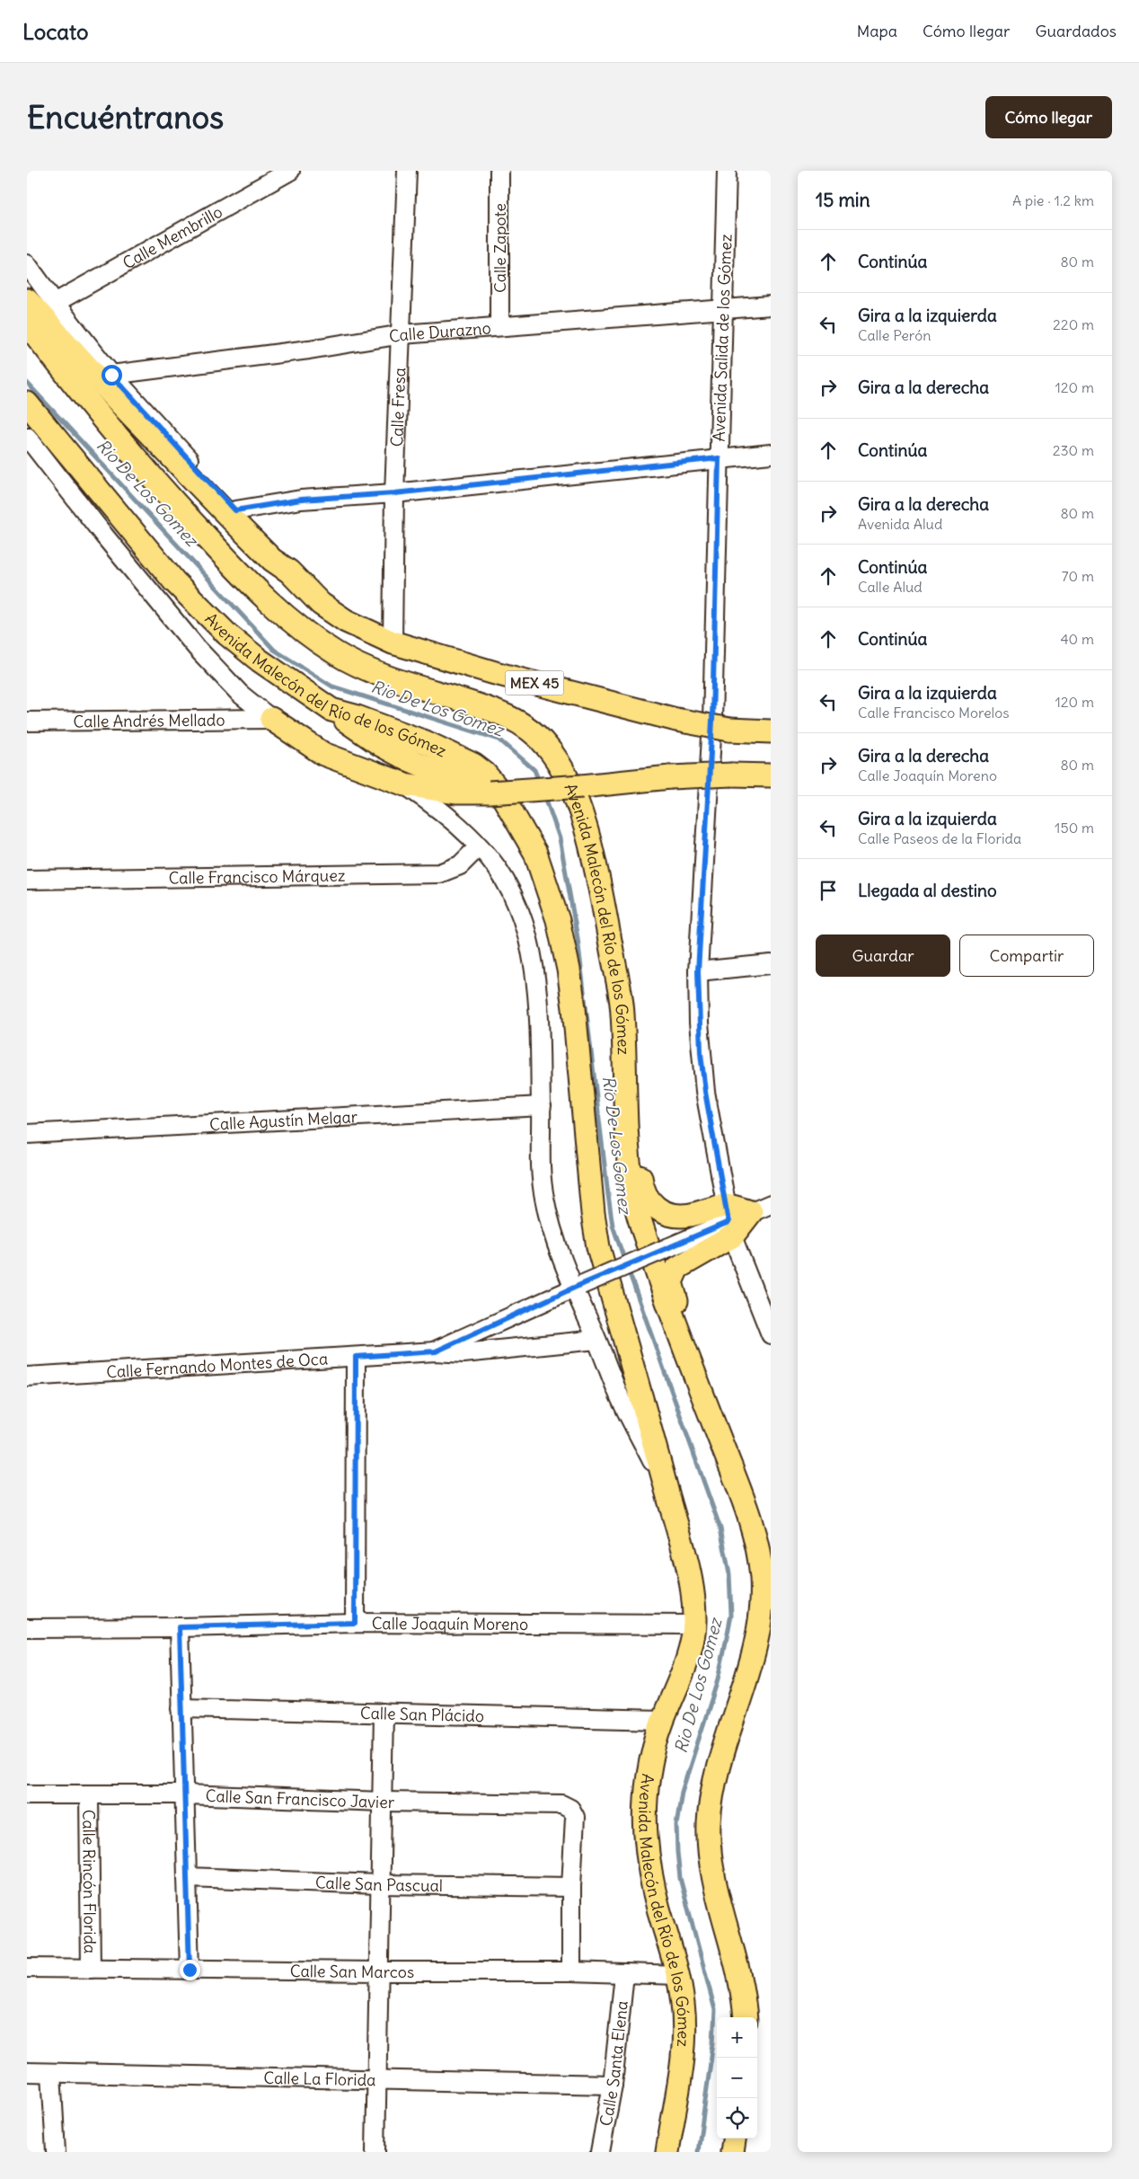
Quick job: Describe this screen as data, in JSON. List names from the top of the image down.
{
  "streets": {
    "main road": ["Avenida Malecón del Río de los Gómez", "MEX 45"],
    "street": [
      "Calle Membrillo",
      "Calle Zapote",
      "Calle Durazno",
      "Avenida Salida de los Gómez",
      "Calle Fresa",
      "Calle Andrés Mellado",
      "Calle Francisco Márquez",
      "Calle Agustín Melgar",
      "Calle Fernando Montes de Oca",
      "Calle Joaquín Moreno",
      "Calle San Plácido",
      "Calle San Francisco Javier",
      "Calle Rincón Florida",
      "Calle San Pascual",
      "Calle San Marcos",
      "Calle Santa Elena",
      "Calle La Florida"
    ]
  },
  "crossings": [
    ["Calle Membrillo", "Avenida Malecón del Río de los Gómez"],
    ["Calle Membrillo", "MEX 45"],
    ["Calle Zapote", "Calle Durazno"],
    ["Calle Durazno", "Avenida Salida de los Gómez"],
    ["Calle Durazno", "Calle Fresa"],
    ["Calle Durazno", "MEX 45"],
    ["Avenida Salida de los Gómez", "MEX 45"],
    ["Calle Fresa", "MEX 45"],
    ["Avenida Malecón del Río de los Gómez", "MEX 45"],
    ["Avenida Malecón del Río de los Gómez", "Calle Andrés Mellado"],
    ["Avenida Malecón del Río de los Gómez", "Calle Francisco Márquez"],
    ["Avenida Malecón del Río de los Gómez", "Calle Agustín Melgar"],
    ["Avenida Malecón del Río de los Gómez", "Calle Fernando Montes de Oca"],
    ["Avenida Malecón del Río de los Gómez", "Calle Joaquín Moreno"],
    ["Avenida Malecón del Río de los Gómez", "Calle San Plácido"],
    ["Avenida Malecón del Río de los Gómez", "Calle San Marcos"],
    ["Calle San Francisco Javier", "Calle Rincón Florida"],
    ["Calle San Francisco Javier", "Calle San Pascual"],
    ["Calle Rincón Florida", "Calle San Marcos"],
    ["Calle San Marcos", "Calle Santa Elena"],
    ["Calle Santa Elena", "Calle La Florida"]
  ],
  "water": ["Rio De Los Gomez"],
  "page": {
    "header": "Locato",
    "nav": ["Mapa", "Cómo llegar", "Guardados"],
    "buttons": [
      "Cómo llegar",
      ["Guardar", "Compartir"]
    ],
    "title": "Encuéntranos",
    "heading": ["15 min", "A pie · 1.2 km"],
    "list": [
      ["Continúa", "80 m"],
      ["Gira a la izquierda", "Calle Perón", "220 m"],
      ["Gira a la derecha", "120 m"],
      ["Continúa", "230 m"],
      ["Gira a la derecha", "Avenida Alud", "80 m"],
      ["Continúa", "Calle Alud", "70 m"],
      ["Continúa", "40 m"],
      ["Gira a la izquierda", "Calle Francisco Morelos", "120 m"],
      ["Gira a la derecha", "Calle Joaquín Moreno", "80 m"],
      ["Gira a la izquierda", "Calle Paseos de la Florida", "150 m"],
      "Llegada al destino"
    ],
    "map_buttons": ["+", "−"]
  }
}
